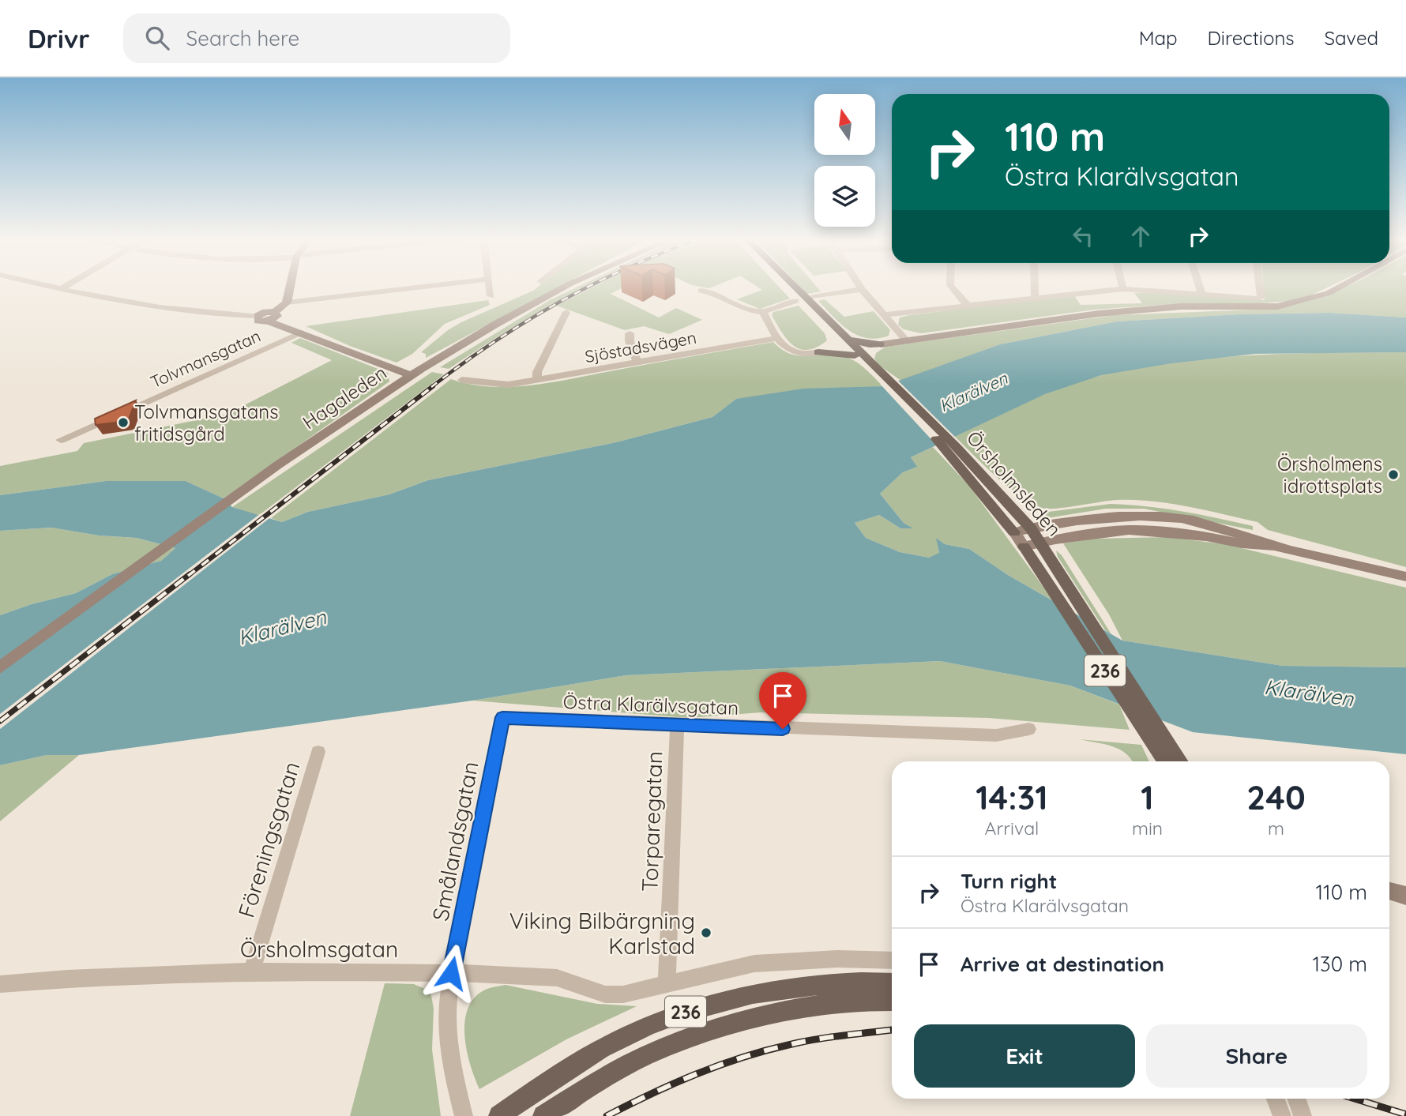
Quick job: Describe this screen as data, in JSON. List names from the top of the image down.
{
  "streets": {
    "main road": ["Örsholmsleden", "236"],
    "street": [
      "Sjöstadsvägen",
      "Tolvmansgatan",
      "Hagaleden",
      "Östra Klarälvsgatan",
      "Torparegatan",
      "Föreningsgatan",
      "Smålandsgatan",
      "Örsholmsgatan"
    ]
  },
  "crossings": [
    ["Östra Klarälvsgatan", "Torparegatan"],
    ["Östra Klarälvsgatan", "Smålandsgatan"],
    ["Torparegatan", "Örsholmsgatan"],
    ["Föreningsgatan", "Örsholmsgatan"],
    ["Smålandsgatan", "Örsholmsgatan"]
  ],
  "water": ["Klarälven"],
  "places": ["Tolvmansgatans fritidsgård", "Örsholmens idrottsplats", "Viking Bilbärgning Karlstad"],
  "north": "top",
  "page": {
    "header": "Drivr",
    "search": "Search here",
    "nav": ["Map", "Directions", "Saved"],
    "turn": ["110 m", "Östra Klarälvsgatan"],
    "eta": [
      "14:31",
      "Arrival",
      "1",
      "min",
      "240",
      "m"
    ],
    "list": [
      {
        "name": "Turn right",
        "note": "Östra Klarälvsgatan",
        "value": "110 m"
      },
      {
        "name": "Arrive at destination",
        "value": "130 m"
      }
    ],
    "buttons": ["Exit", "Share"]
  }
}
